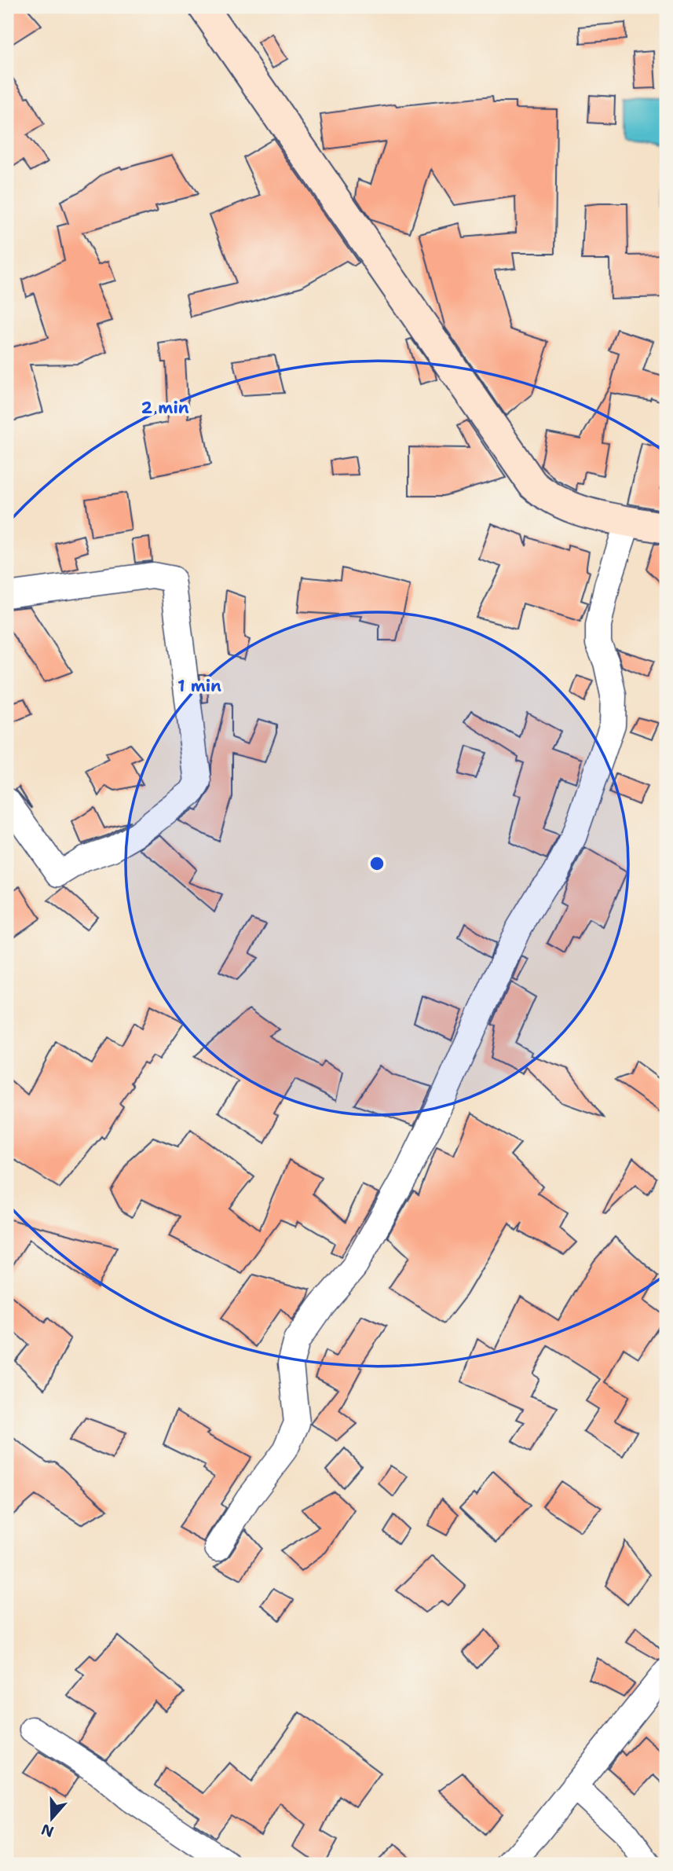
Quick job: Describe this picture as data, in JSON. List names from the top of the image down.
{
  "north": "bottom",
  "rings": ["2 min", "1 min"]
}
